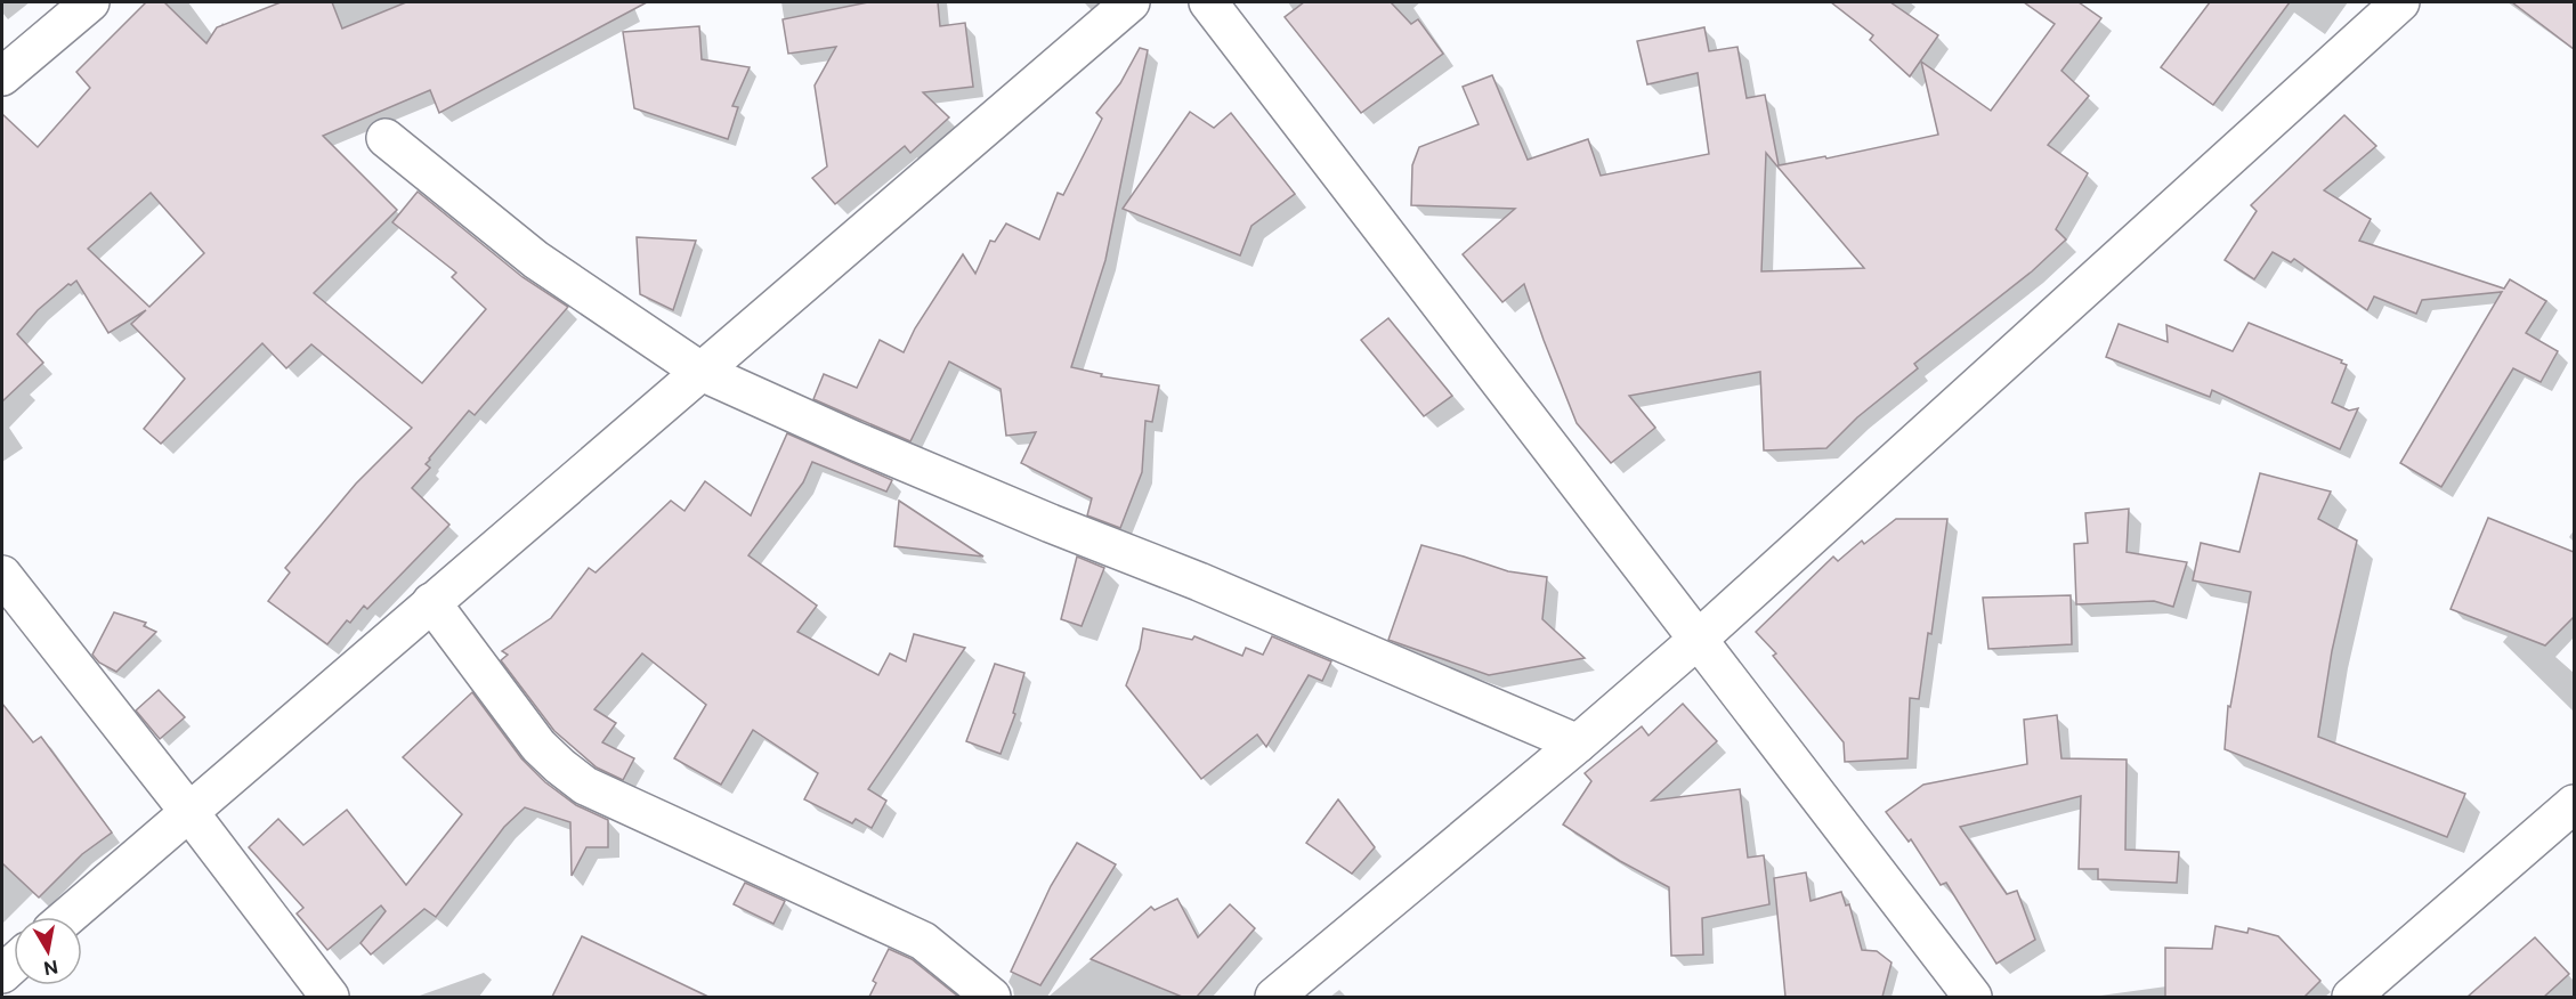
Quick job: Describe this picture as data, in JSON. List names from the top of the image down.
{
  "north": "bottom"
}
